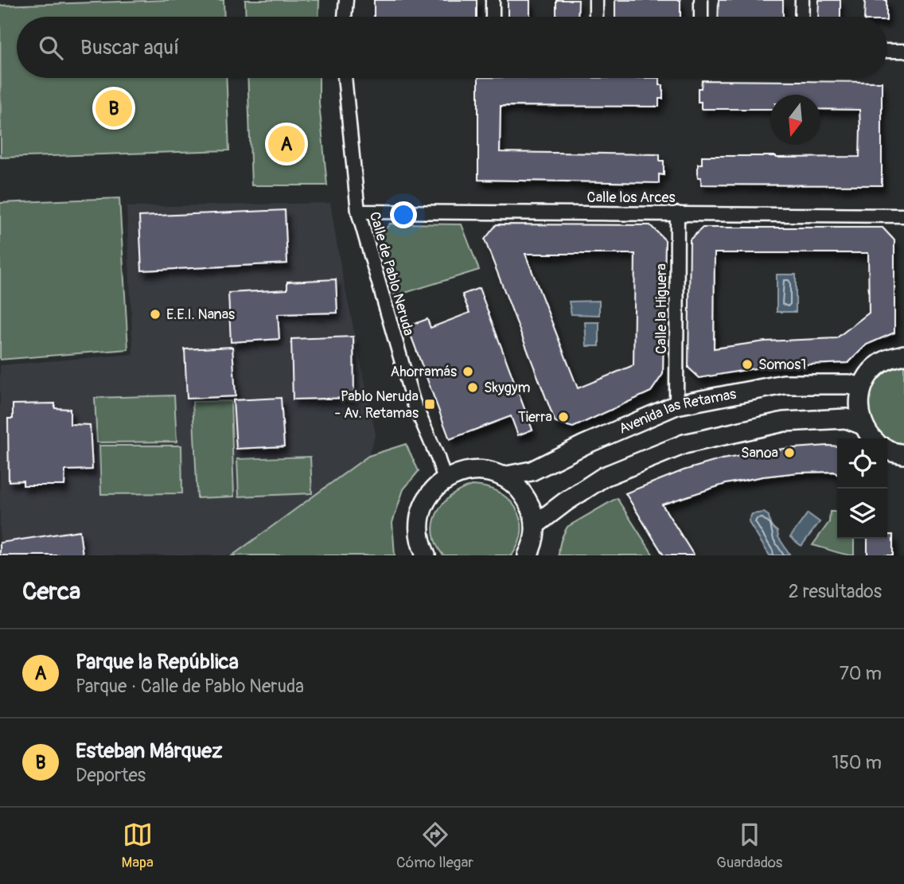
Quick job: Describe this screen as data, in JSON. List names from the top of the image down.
{
  "streets": {
    "street": [
      "Calle los Arces",
      "Calle de Pablo Neruda",
      "Calle la Higuera",
      "Avenida las Retamas"
    ]
  },
  "crossings": [
    ["Calle los Arces", "Calle de Pablo Neruda"],
    ["Calle los Arces", "Calle la Higuera"],
    ["Calle la Higuera", "Avenida las Retamas"]
  ],
  "places": {
    "other": [
      "E.E.I. Nanas",
      "Somos1",
      "Ahorramás",
      "Skygym",
      "Tierra",
      "Sanoa"
    ],
    "transit": ["Pablo Neruda - Av. Retamas"]
  },
  "north": "bottom",
  "page": {
    "search": "Buscar aquí",
    "pins": ["B", "A"],
    "heading": ["Cerca", "2 resultados"],
    "list": [
      {
        "mark": "A",
        "name": "Parque la República",
        "note": "Parque · Calle de Pablo Neruda",
        "value": "70 m"
      },
      {
        "mark": "B",
        "name": "Esteban Márquez",
        "note": "Deportes",
        "value": "150 m"
      }
    ],
    "nav": ["Mapa", "Cómo llegar", "Guardados"]
  }
}
